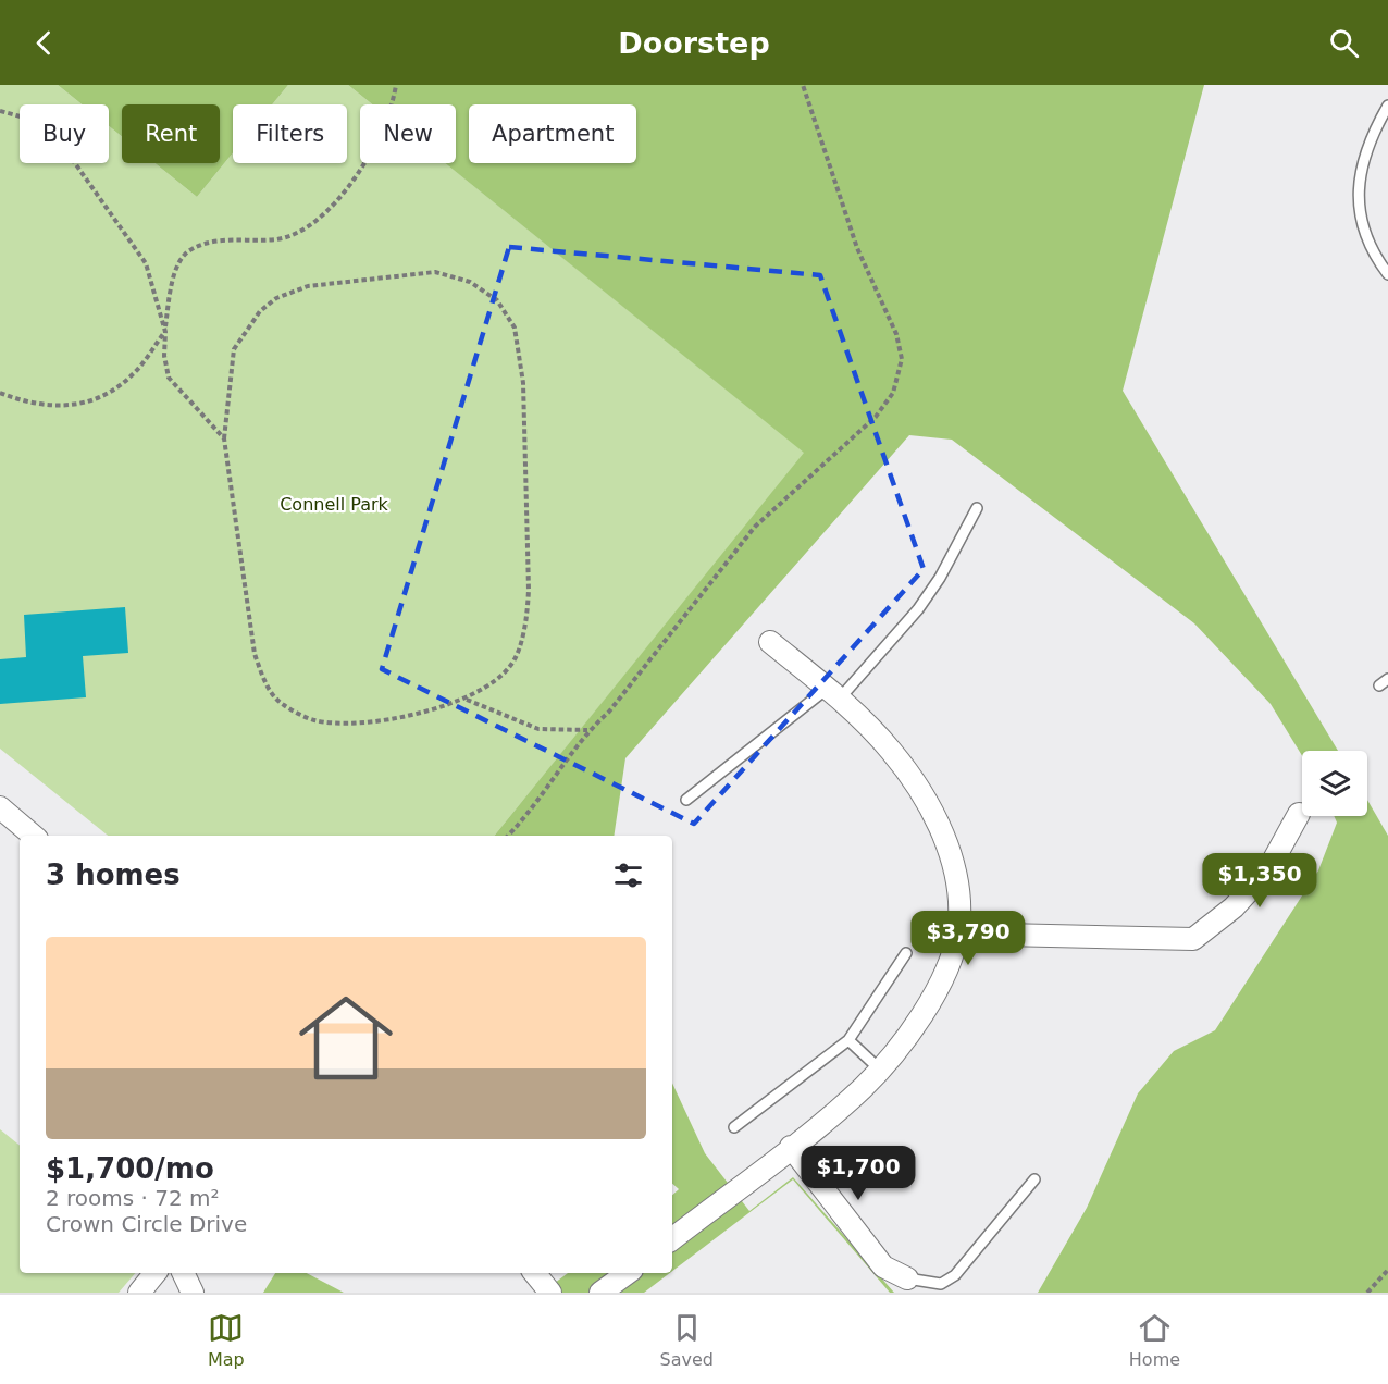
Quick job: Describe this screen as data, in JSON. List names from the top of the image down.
{
  "parks": ["Connell Park"],
  "page": {
    "header": "Doorstep",
    "chip": [
      "Buy",
      "Rent",
      "Filters",
      "New",
      "Apartment"
    ],
    "heading": "3 homes",
    "price": ["$1,350", "$3,790", "$1,700"],
    "list": [
      {
        "name": "$1,700/mo",
        "note": "2 rooms · 72 m² · Crown Circle Drive"
      }
    ],
    "tabs": ["Map", "Saved", "Home"]
  }
}
